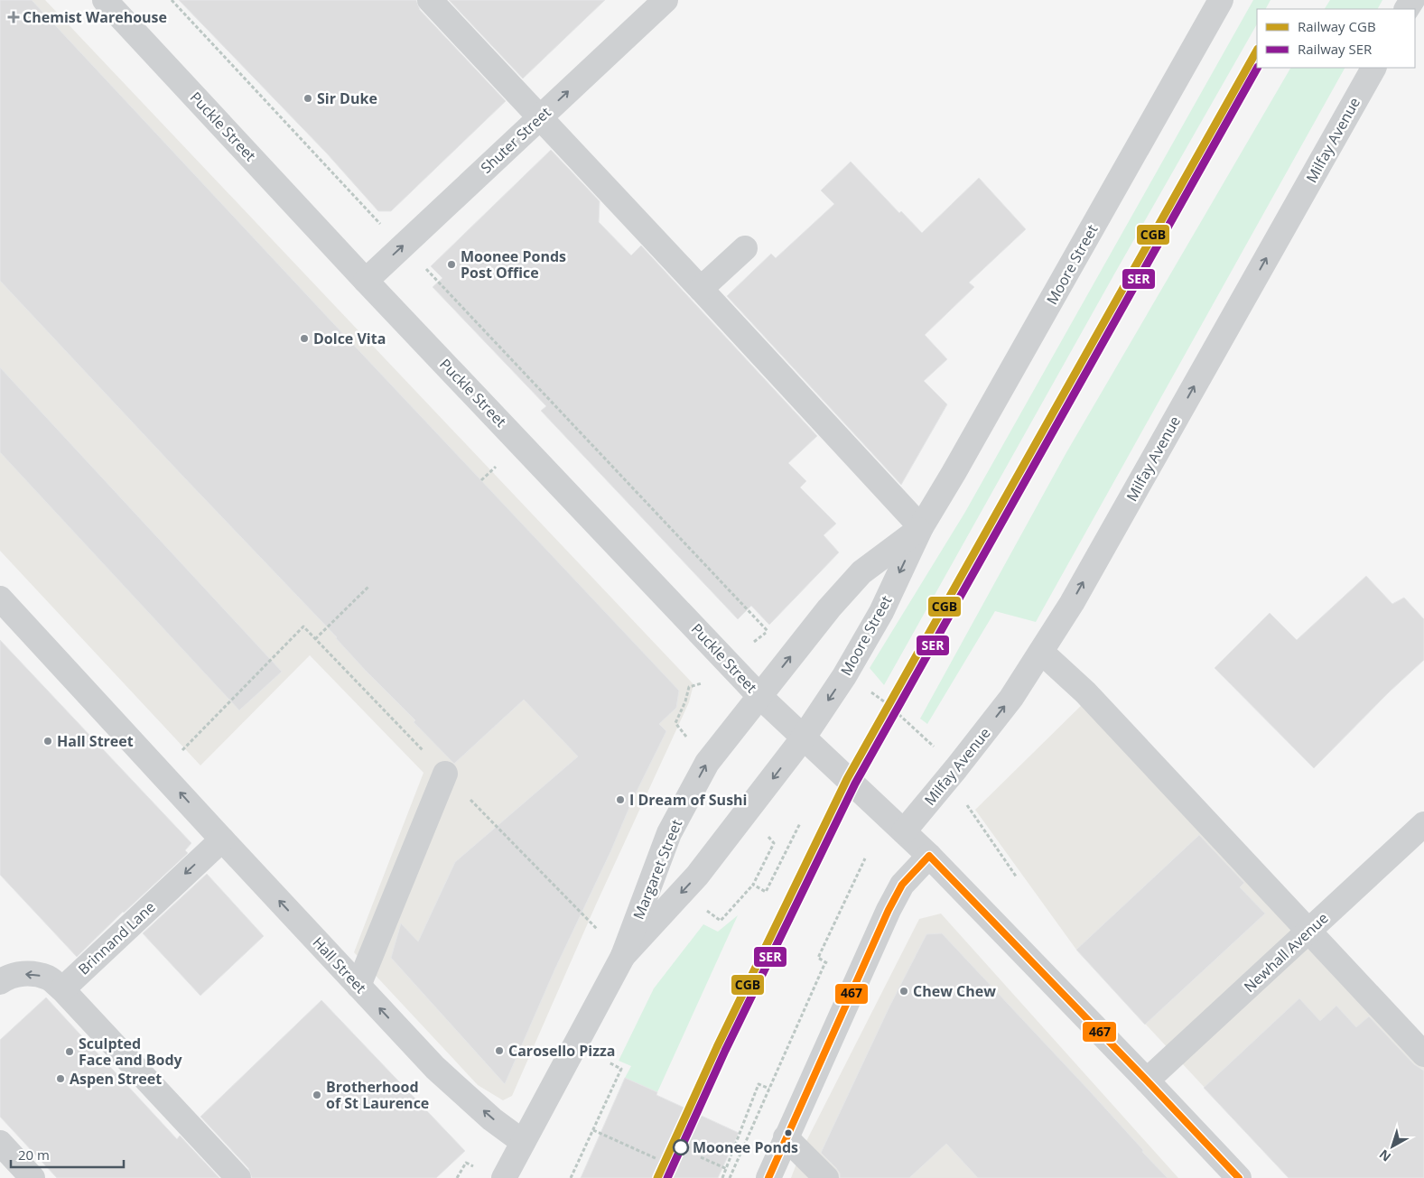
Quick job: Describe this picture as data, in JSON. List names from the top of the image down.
{
  "streets": {
    "street": [
      "Puckle Street",
      "Shuter Street",
      "Milfay Avenue",
      "Moore Street",
      "Margaret Street",
      "Brinnand Lane",
      "Newhall Avenue",
      "Hall Street"
    ]
  },
  "crossings": [
    ["Puckle Street", "Shuter Street"],
    ["Puckle Street", "Milfay Avenue"],
    ["Puckle Street", "Moore Street"],
    ["Puckle Street", "Margaret Street"],
    ["Puckle Street", "Newhall Avenue"],
    ["Moore Street", "Margaret Street"],
    ["Margaret Street", "Hall Street"],
    ["Brinnand Lane", "Hall Street"]
  ],
  "one_way": ["Shuter Street", "Milfay Avenue", "Brinnand Lane"],
  "places": {
    "health": ["Chemist Warehouse"],
    "other": [
      "Sir Duke",
      "Moonee Ponds Post Office",
      "Dolce Vita",
      "Hall Street",
      "I Dream of Sushi",
      "Chew Chew",
      "Carosello Pizza",
      "Sculpted Face and Body",
      "Aspen Street",
      "Brotherhood of St Laurence",
      "Moonee Ponds"
    ]
  },
  "lines": ["rail line CGB", "rail line SER", "transit line 467"],
  "legend": ["Railway CGB", "Railway SER"],
  "scale_bar": "20 m",
  "north": "bottom left"
}
